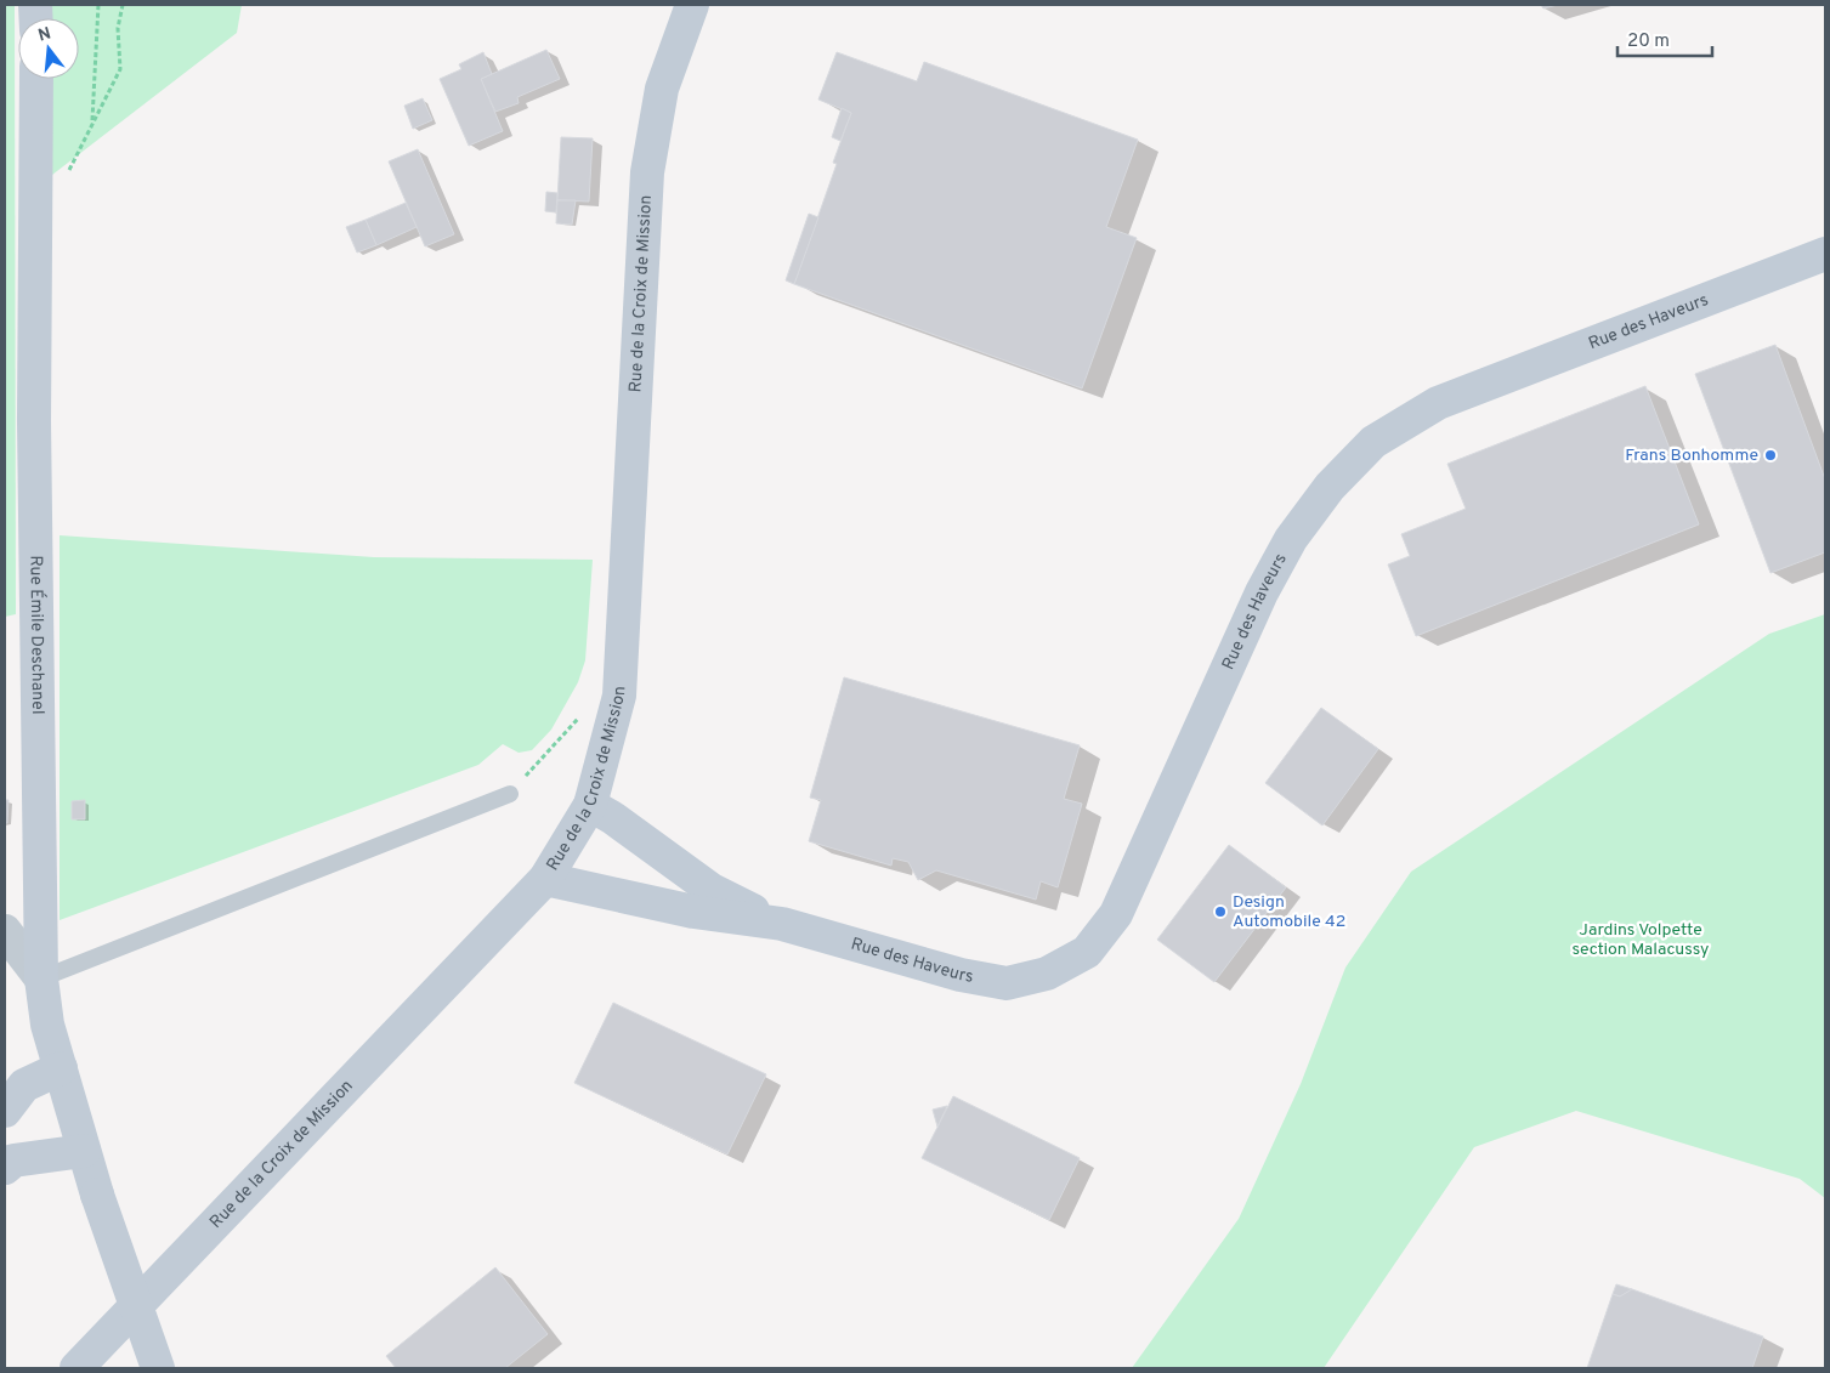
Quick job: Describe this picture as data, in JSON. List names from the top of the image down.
{
  "streets": {
    "main road": ["Rue de la Croix de Mission", "Rue des Haveurs", "Rue Émile Deschanel"]
  },
  "crossings": [
    ["Rue de la Croix de Mission", "Rue des Haveurs"]
  ],
  "parks": ["Jardins Volpette section Malacussy"],
  "places": ["Frans Bonhomme", "Design Automobile 42"],
  "scale_bar": "20 m",
  "north": "top"
}
